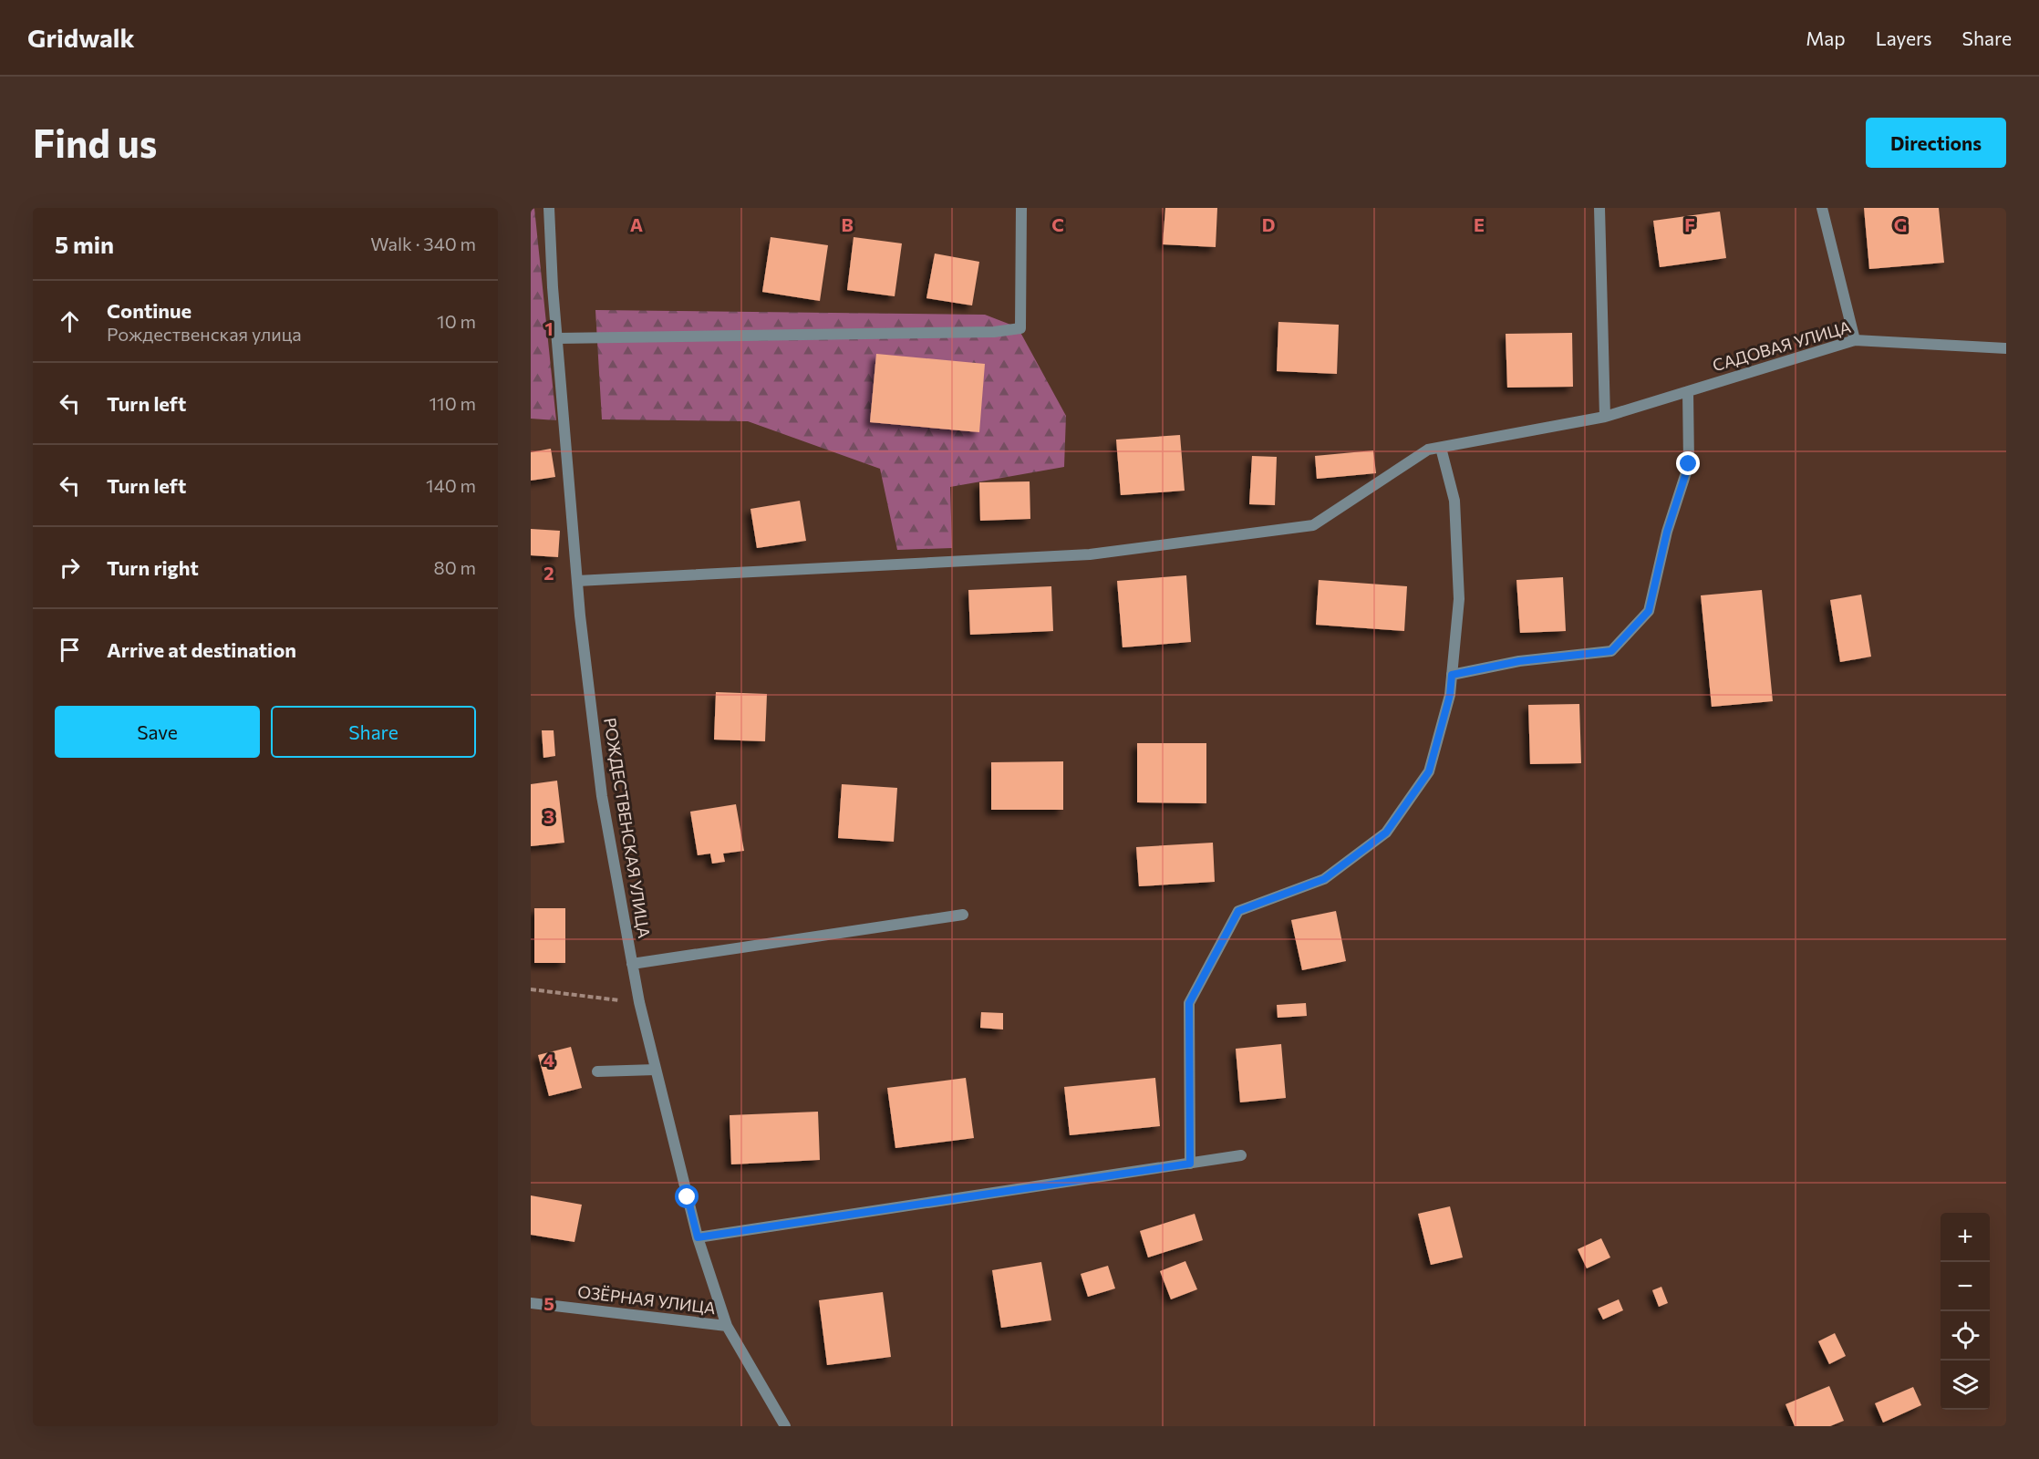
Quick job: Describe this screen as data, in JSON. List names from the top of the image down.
{
  "streets": {
    "street": ["САДОВАЯ УЛИЦА", "РОЖДЕСТВЕНСКАЯ УЛИЦА", "ОЗЁРНАЯ УЛИЦА"]
  },
  "crossings": [
    ["САДОВАЯ УЛИЦА", "РОЖДЕСТВЕНСКАЯ УЛИЦА"],
    ["РОЖДЕСТВЕНСКАЯ УЛИЦА", "ОЗЁРНАЯ УЛИЦА"]
  ],
  "page": {
    "header": "Gridwalk",
    "nav": ["Map", "Layers", "Share"],
    "buttons": [
      "Directions",
      ["Save", "Share"]
    ],
    "title": "Find us",
    "heading": ["5 min", "Walk · 340 m"],
    "list": [
      ["Continue", "Рождественская улица", "10 m"],
      ["Turn left", "110 m"],
      ["Turn left", "140 m"],
      ["Turn right", "80 m"],
      "Arrive at destination"
    ],
    "map_buttons": ["+", "−"]
  },
  "grid": {
    "columns": [
      "A",
      "B",
      "C",
      "D",
      "E",
      "F",
      "G"
    ],
    "rows": [
      "1",
      "2",
      "3",
      "4",
      "5"
    ]
  }
}
